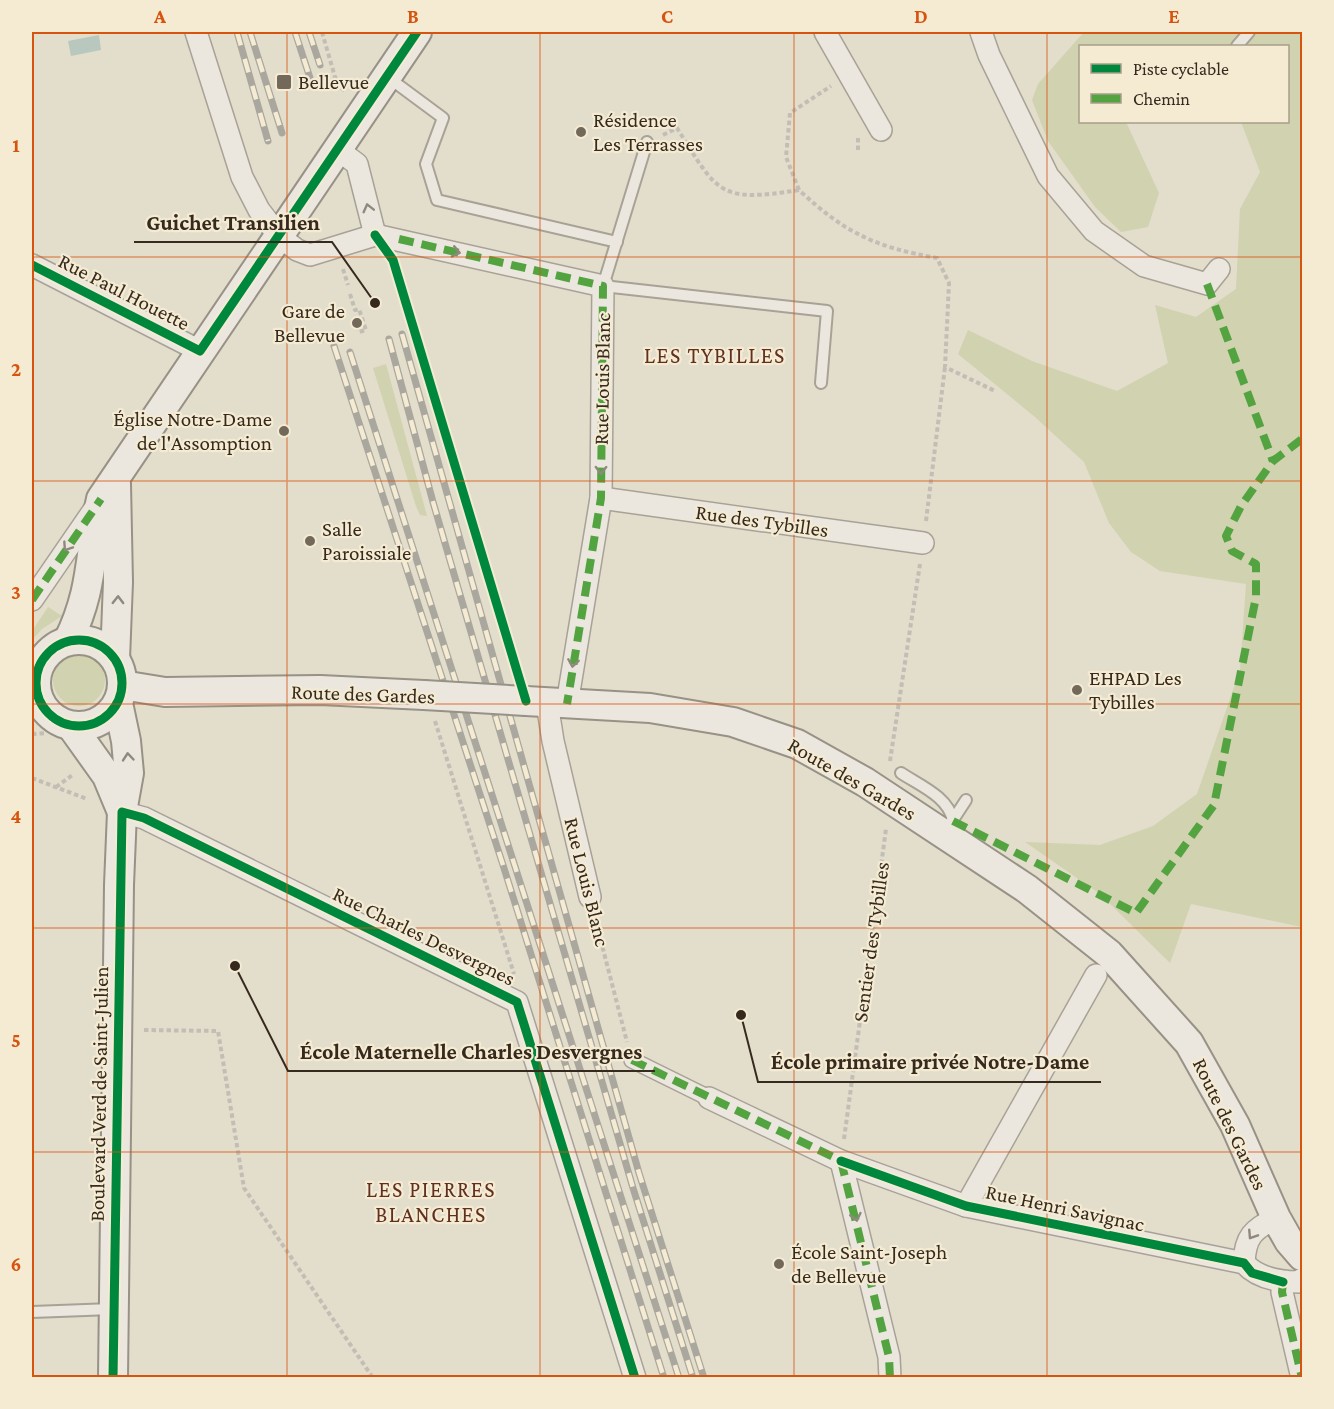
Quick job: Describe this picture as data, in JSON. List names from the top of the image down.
{
  "streets": {
    "main road": ["Route des Gardes", "Boulevard Verd de Saint-Julien"],
    "street": [
      "Rue Paul Houette",
      "Rue Louis Blanc",
      "Rue des Tybilles",
      "Rue Charles Desvergnes",
      "Rue Henri Savignac"
    ],
    "path": ["Sentier des Tybilles"]
  },
  "crossings": [
    ["Rue Louis Blanc", "Rue des Tybilles"],
    ["Rue Louis Blanc", "Route des Gardes"],
    ["Rue Louis Blanc", "Rue Henri Savignac"],
    ["Route des Gardes", "Boulevard Verd de Saint-Julien"],
    ["Rue Charles Desvergnes", "Boulevard Verd de Saint-Julien"],
    ["Sentier des Tybilles", "Rue Henri Savignac"]
  ],
  "districts": ["LES TYBILLES", "LES PIERRES BLANCHES"],
  "places": {
    "transit": ["Bellevue"],
    "other": [
      "Résidence Les Terrasses",
      "Guichet Transilien",
      "Gare de Bellevue",
      "Église Notre-Dame de l'Assomption",
      "Salle Paroissiale",
      "EHPAD Les Tybilles",
      "École Maternelle Charles Desvergnes",
      "École primaire privée Notre-Dame",
      "École Saint-Joseph de Bellevue"
    ]
  },
  "legend": ["Piste cyclable", "Chemin"],
  "grid": {
    "columns": [
      "A",
      "B",
      "C",
      "D",
      "E"
    ],
    "rows": [
      "1",
      "2",
      "3",
      "4",
      "5",
      "6"
    ]
  }
}
